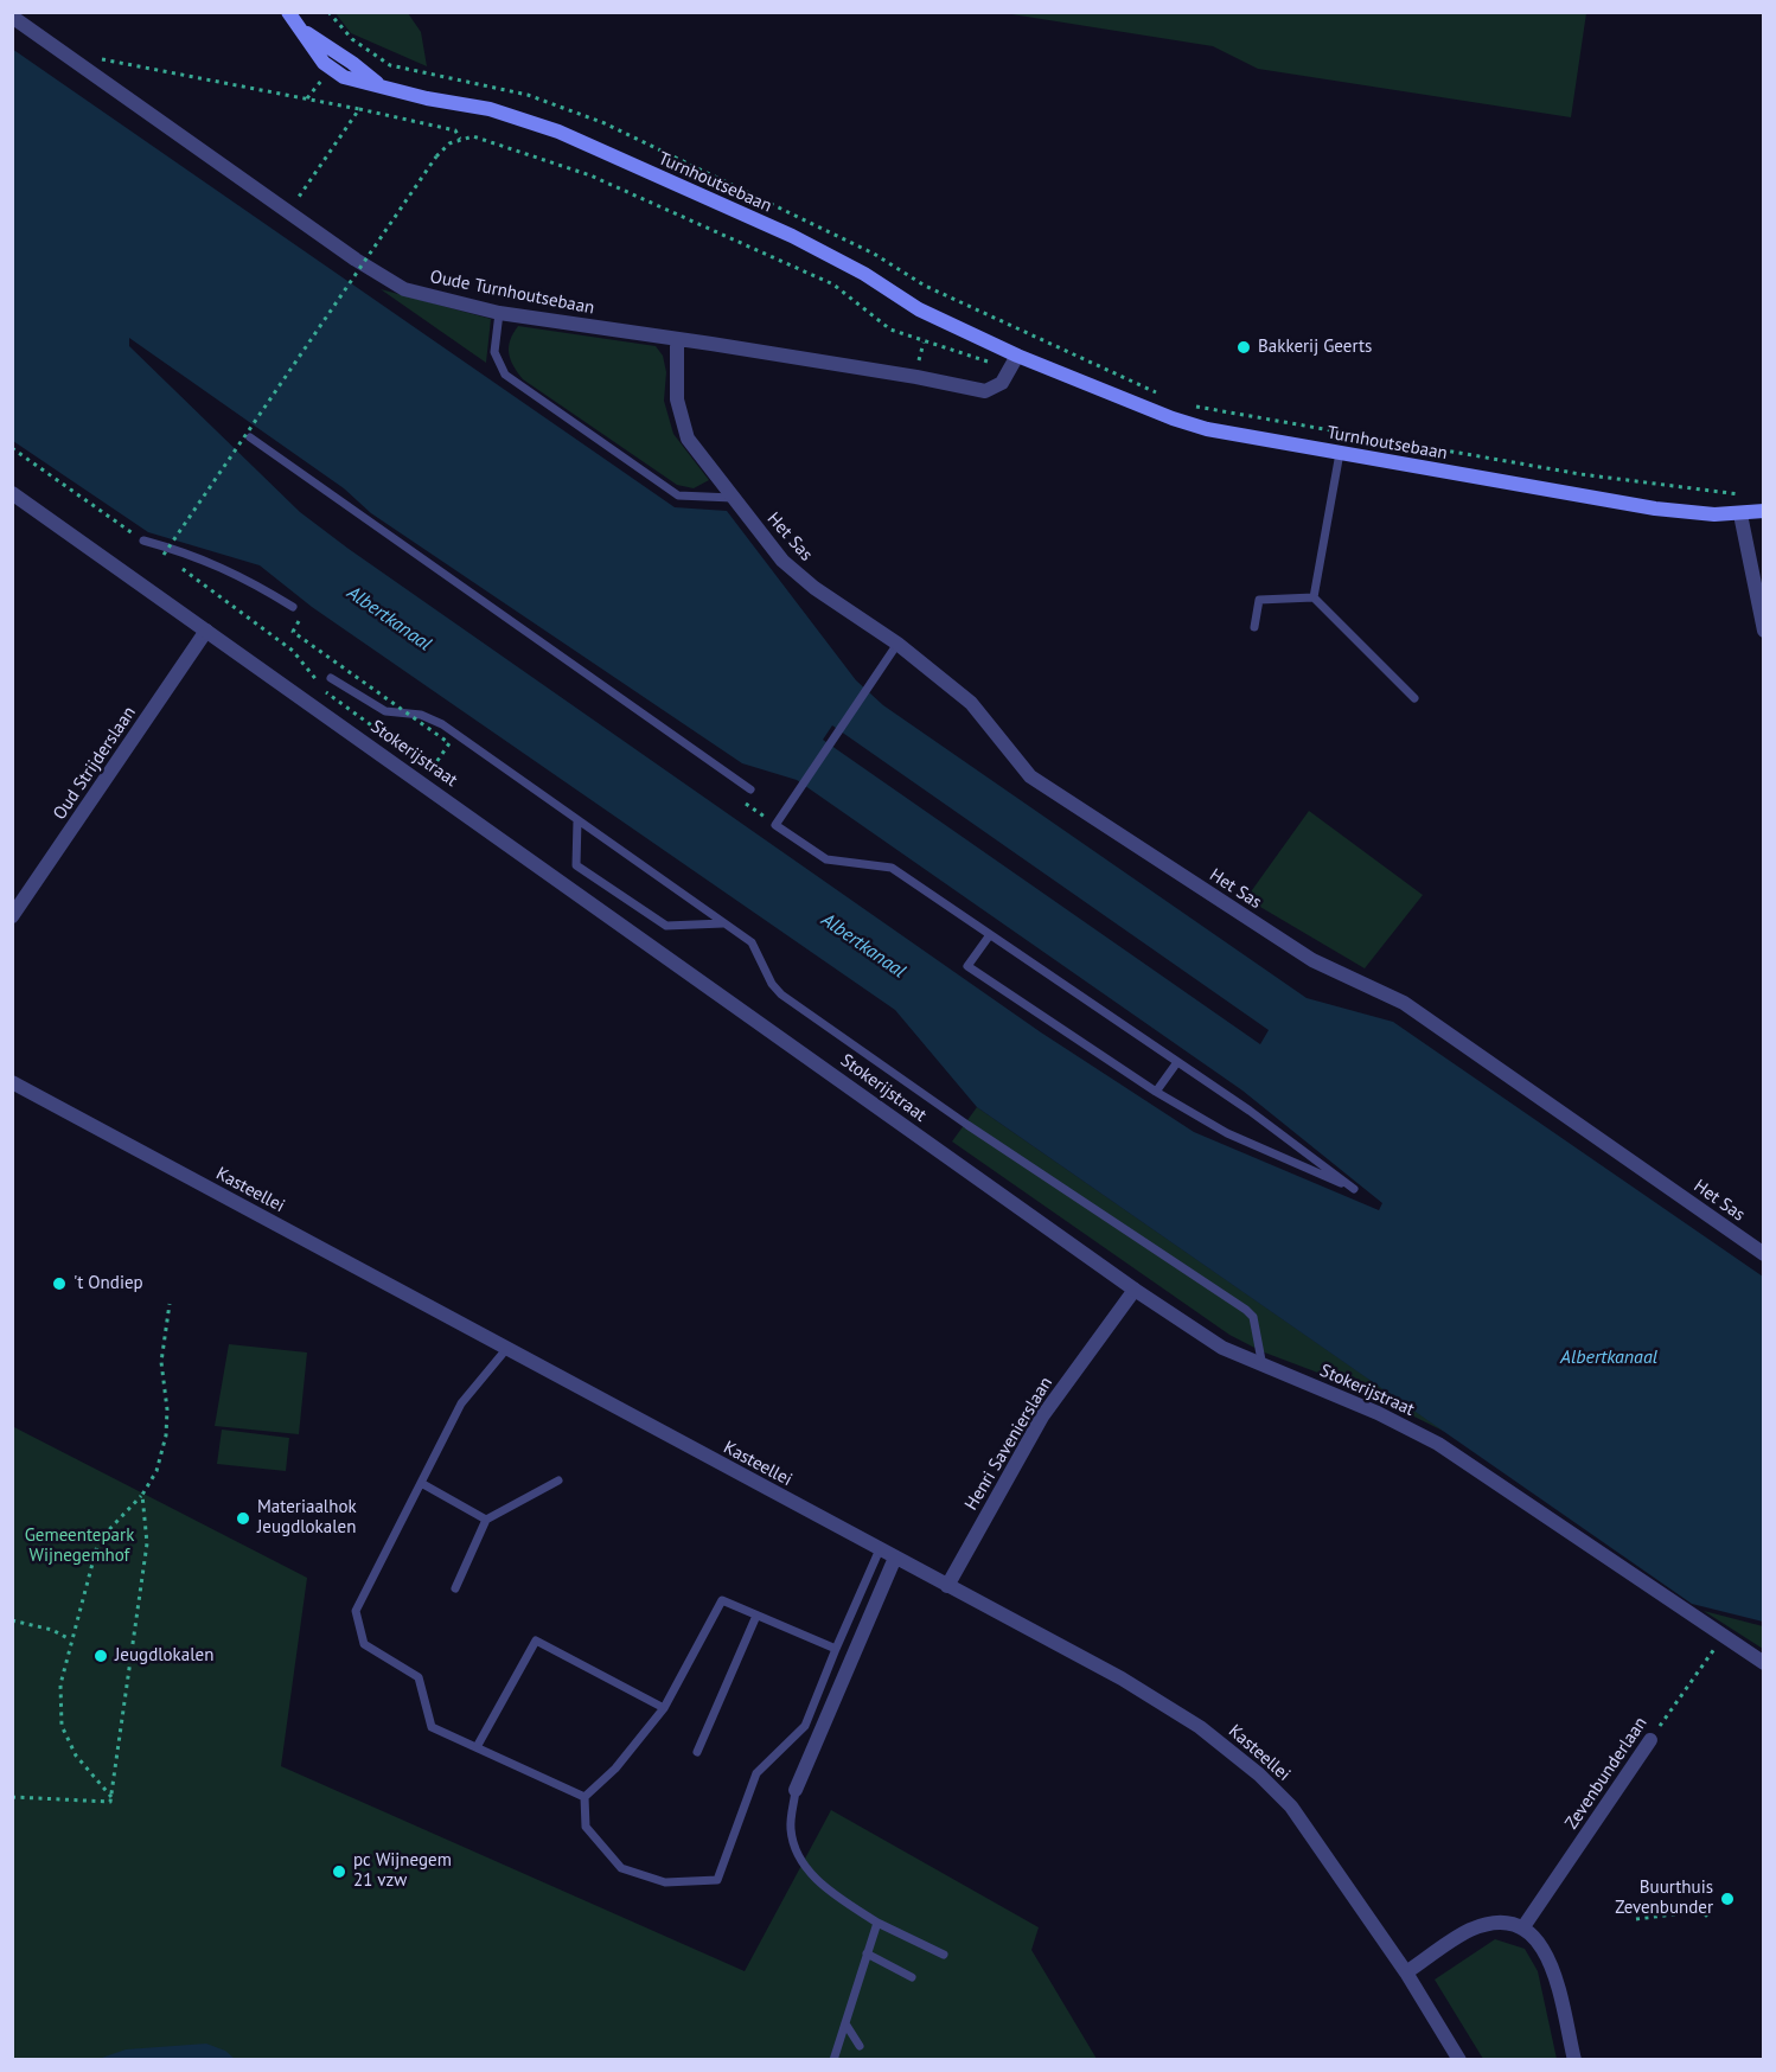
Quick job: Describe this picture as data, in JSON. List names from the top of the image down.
{
  "streets": {
    "main road": ["Turnhoutsebaan"],
    "street": [
      "Oude Turnhoutsebaan",
      "Het Sas",
      "Stokerijstraat",
      "Oud Strijderslaan",
      "Kasteellei",
      "Henri Savenierslaan",
      "Zevenbunderlaan"
    ]
  },
  "crossings": [
    ["Turnhoutsebaan", "Oude Turnhoutsebaan"],
    ["Oude Turnhoutsebaan", "Het Sas"],
    ["Stokerijstraat", "Oud Strijderslaan"],
    ["Stokerijstraat", "Henri Savenierslaan"],
    ["Stokerijstraat", "Zevenbunderlaan"],
    ["Kasteellei", "Henri Savenierslaan"]
  ],
  "water": ["Albertkanaal"],
  "parks": ["Gemeentepark Wijnegemhof"],
  "places": [
    "Bakkerij Geerts",
    "'t Ondiep",
    "Materiaalhok Jeugdlokalen",
    "Jeugdlokalen",
    "pc Wijnegem 21 vzw",
    "Buurthuis Zevenbunder"
  ]
}
